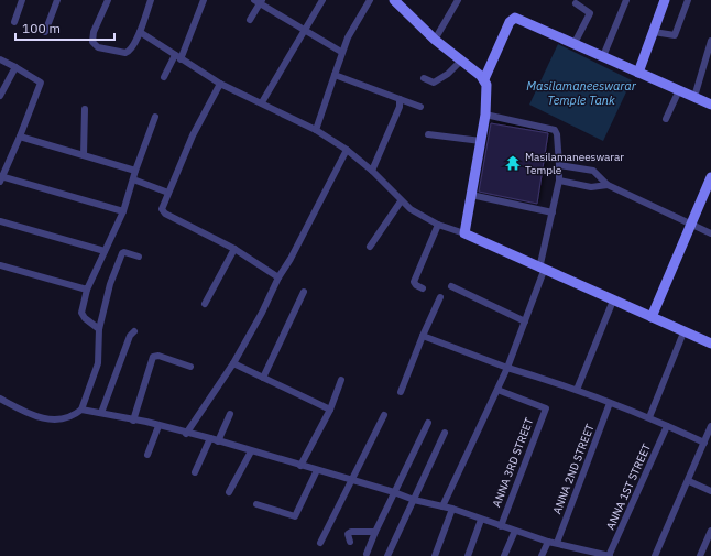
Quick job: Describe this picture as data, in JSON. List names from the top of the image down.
{
  "streets": {
    "street": ["ANNA 3RD STREET", "ANNA 2ND STREET", "ANNA 1ST STREET"]
  },
  "water": ["Masilamaneeswarar Temple Tank"],
  "places": {
    "temple": ["Masilamaneeswarar Temple"]
  },
  "scale_bar": "100 m"
}
